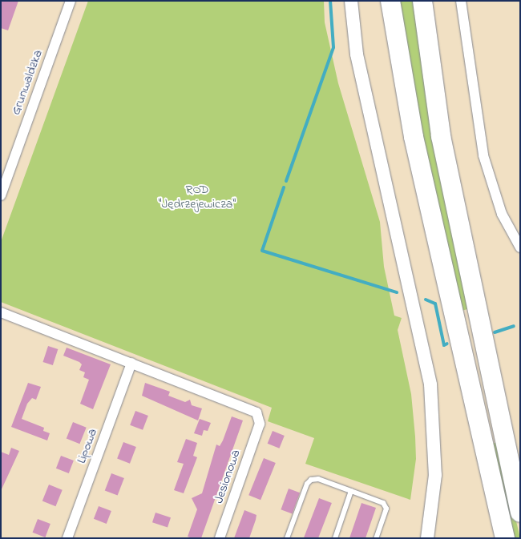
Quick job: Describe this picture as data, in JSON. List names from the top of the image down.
{
  "streets": {
    "street": ["Grunwaldzka", "Lipowa", "Jesionowa"]
  },
  "crossings": [
    ["Lipowa", "Jesionowa"]
  ],
  "parks": ["ROD \"Jędrzejewicza\""]
}
